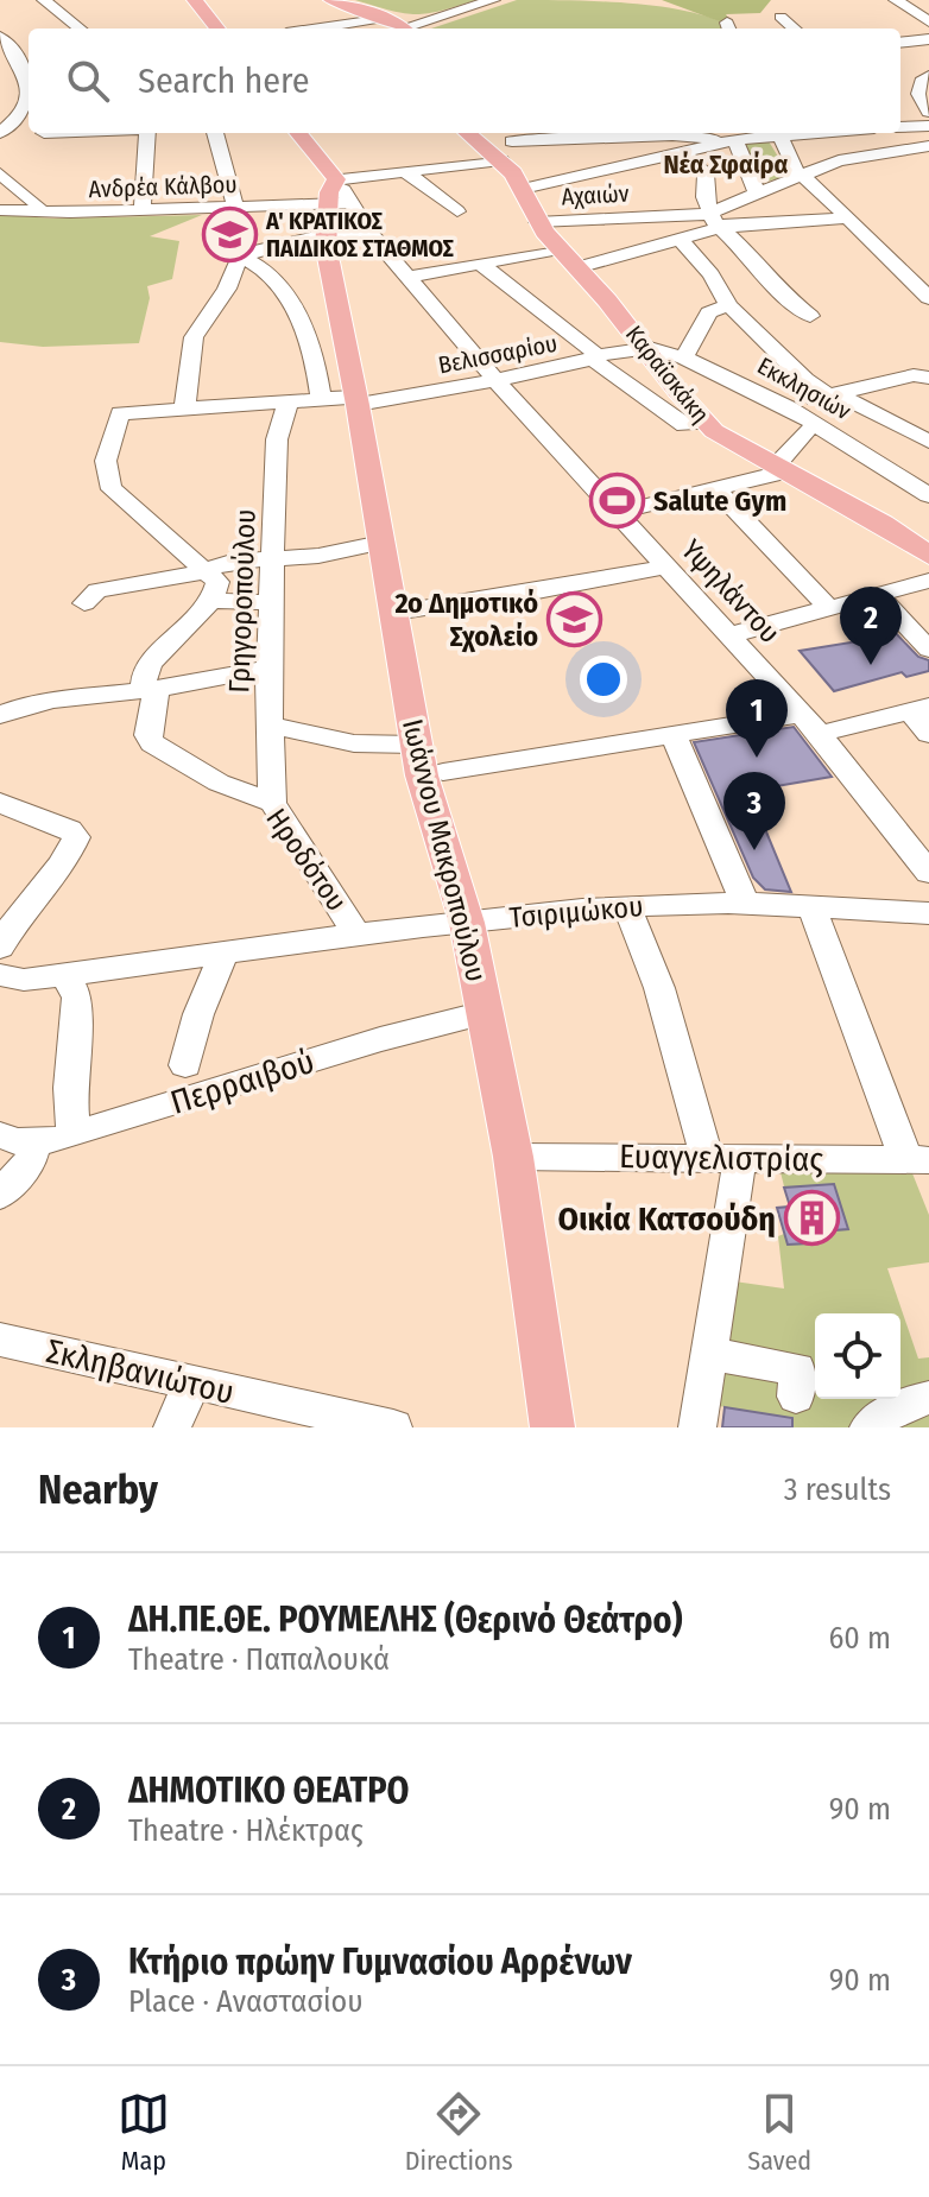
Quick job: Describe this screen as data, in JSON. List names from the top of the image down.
{
  "streets": {
    "main road": ["Καραϊσκάκη", "Υψηλάντου", "Ιωάννου Μακροπούλου"],
    "street": [
      "Ανδρέα Κάλβου",
      "Βελισσαρίου",
      "Εκκλησιών",
      "Γρηγοροπούλου",
      "Ηροδότου",
      "Τσιριμώκου",
      "Περραιβού",
      "Ευαγγελιστρίας",
      "Σκληβανιώτου"
    ]
  },
  "crossings": [
    ["Ανδρέα Κάλβου", "Υψηλάντου"],
    ["Ανδρέα Κάλβου", "Ιωάννου Μακροπούλου"],
    ["Βελισσαρίου", "Καραϊσκάκη"],
    ["Βελισσαρίου", "Εκκλησιών"],
    ["Βελισσαρίου", "Υψηλάντου"],
    ["Βελισσαρίου", "Γρηγοροπούλου"],
    ["Βελισσαρίου", "Ιωάννου Μακροπούλου"],
    ["Καραϊσκάκη", "Εκκλησιών"],
    ["Υψηλάντου", "Ιωάννου Μακροπούλου"],
    ["Γρηγοροπούλου", "Ηροδότου"],
    ["Ιωάννου Μακροπούλου", "Τσιριμώκου"],
    ["Ιωάννου Μακροπούλου", "Περραιβού"],
    ["Ιωάννου Μακροπούλου", "Ευαγγελιστρίας"],
    ["Ηροδότου", "Τσιριμώκου"]
  ],
  "districts": ["Νέα Σφαίρα"],
  "places": {
    "school or university": ["Α' ΚΡΑΤΙΚΟΣ ΠΑΙΔΙΚΟΣ ΣΤΑΘΜΟΣ", "2ο Δημοτικό Σχολείο"],
    "sports": ["Salute Gym"],
    "building": ["Οικία Κατσούδη"]
  },
  "page": {
    "search": "Search here",
    "pins": ["2", "1", "3"],
    "heading": ["Nearby", "3 results"],
    "list": [
      {
        "mark": "1",
        "name": "ΔΗ.ΠΕ.ΘΕ. ΡΟΥΜΕΛΗΣ (Θερινό Θεάτρο)",
        "note": "Theatre · Παπαλουκά",
        "value": "60 m"
      },
      {
        "mark": "2",
        "name": "ΔΗΜΟΤΙΚΟ ΘΕΑΤΡΟ",
        "note": "Theatre · Ηλέκτρας",
        "value": "90 m"
      },
      {
        "mark": "3",
        "name": "Κτήριο πρώην Γυμνασίου Αρρένων",
        "note": "Place · Αναστασίου",
        "value": "90 m"
      }
    ],
    "nav": ["Map", "Directions", "Saved"]
  }
}
